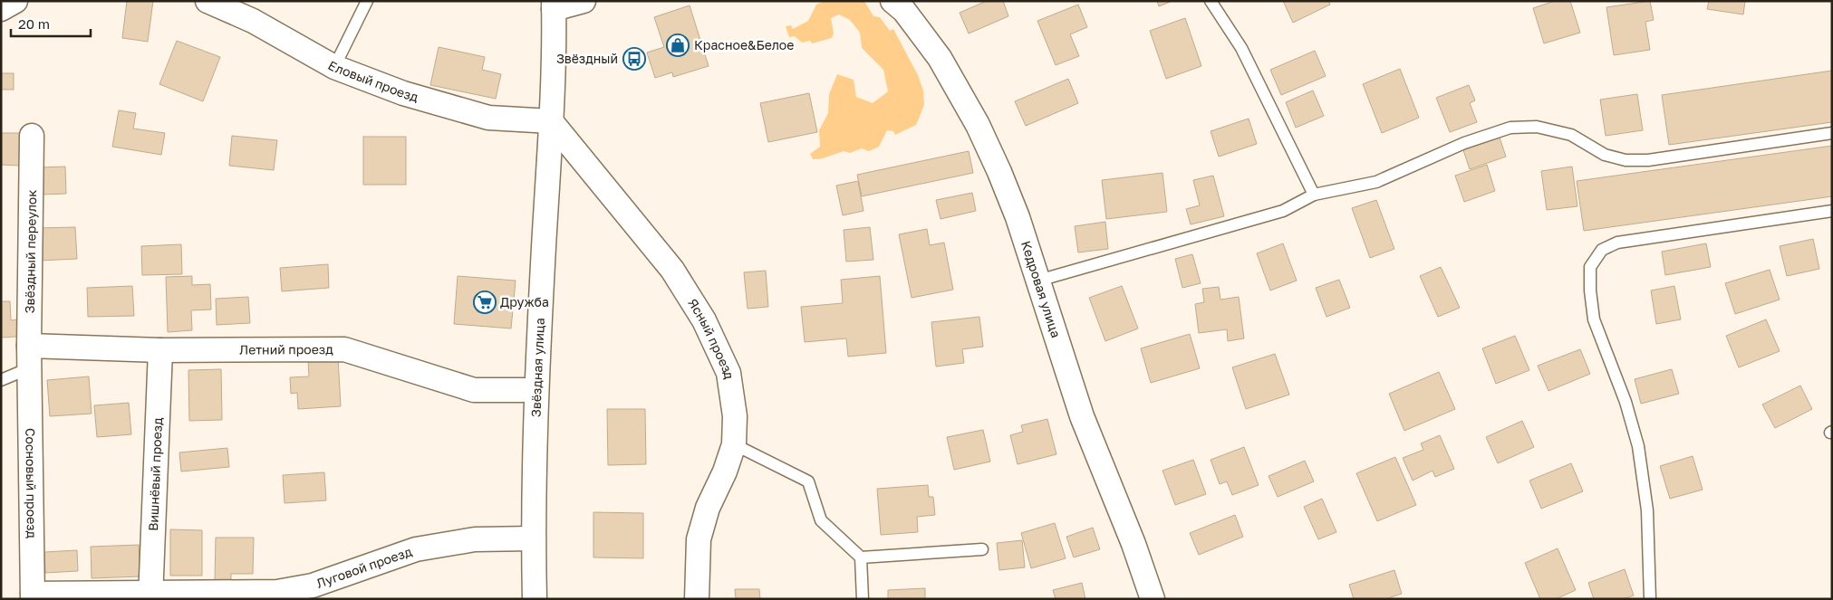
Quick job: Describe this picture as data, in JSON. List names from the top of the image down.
{
  "streets": {
    "street": [
      "Еловый проезд",
      "Звёздный переулок",
      "Кедровая улица",
      "Ясный проезд",
      "Летний проезд",
      "Звёздная улица",
      "Вишнёвый проезд",
      "Сосновый проезд",
      "Луговой проезд"
    ]
  },
  "crossings": [
    ["Еловый проезд", "Ясный проезд"],
    ["Еловый проезд", "Звёздная улица"],
    ["Звёздный переулок", "Летний проезд"],
    ["Звёздный переулок", "Сосновый проезд"],
    ["Ясный проезд", "Звёздная улица"],
    ["Летний проезд", "Звёздная улица"],
    ["Летний проезд", "Вишнёвый проезд"],
    ["Летний проезд", "Сосновый проезд"],
    ["Звёздная улица", "Луговой проезд"],
    ["Вишнёвый проезд", "Луговой проезд"],
    ["Сосновый проезд", "Луговой проезд"]
  ],
  "places": {
    "shop": ["Красное&Белое"],
    "bus stop": ["Звёздный"],
    "supermarket": ["Дружба"]
  },
  "scale_bar": "20 m"
}
